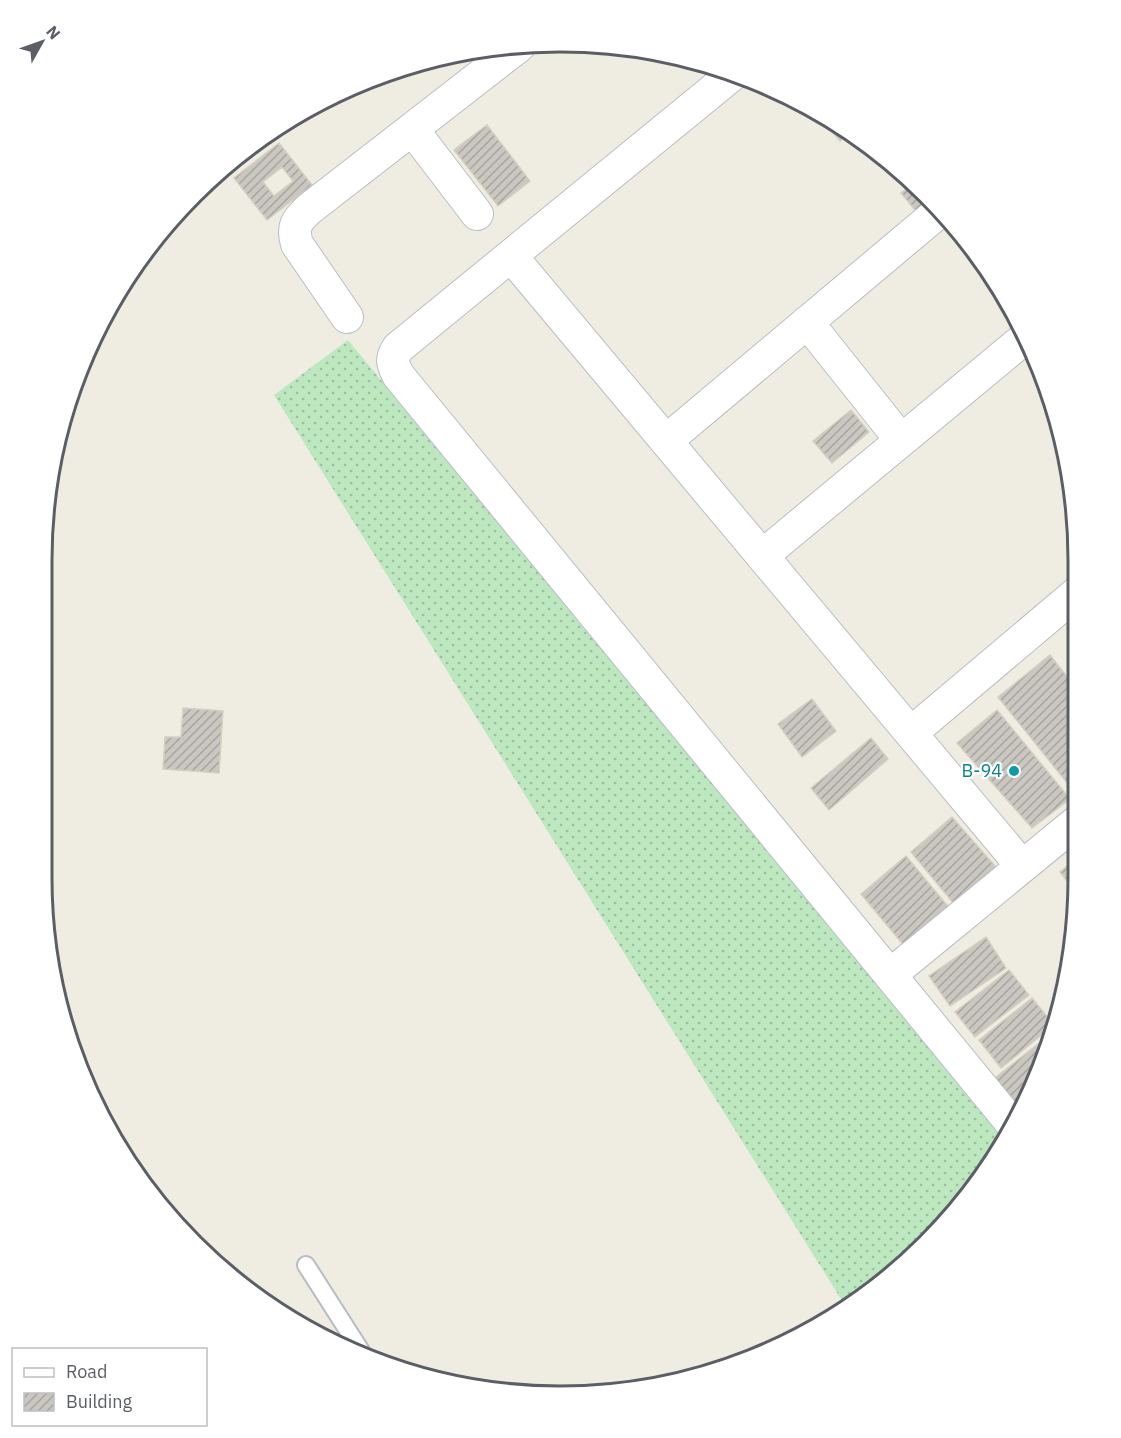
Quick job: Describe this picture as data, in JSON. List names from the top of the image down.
{
  "places": ["B-94"],
  "legend": ["Road", "Building"],
  "north": "top right"
}
